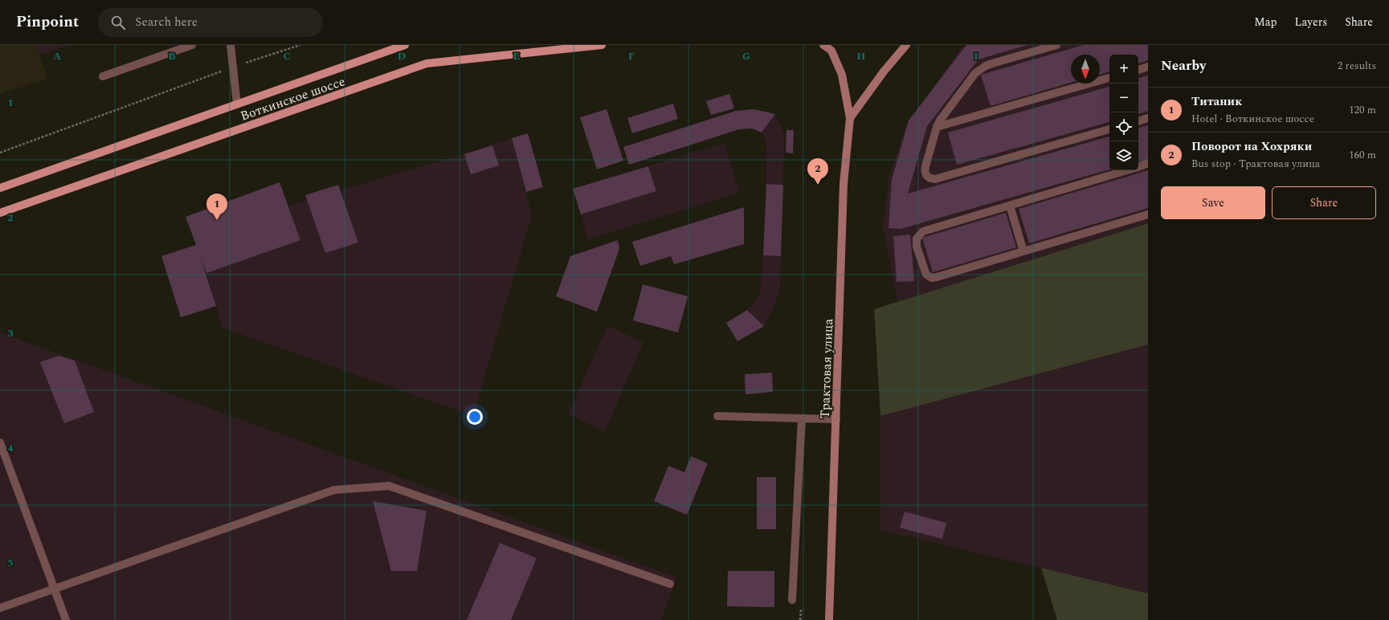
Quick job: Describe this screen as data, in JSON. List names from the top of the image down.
{
  "streets": {
    "main road": ["Воткинское шоссе"],
    "street": ["Трактовая улица"]
  },
  "north": "bottom",
  "page": {
    "header": "Pinpoint",
    "search": "Search here",
    "nav": ["Map", "Layers", "Share"],
    "heading": ["Nearby", "2 results"],
    "map_buttons": ["+", "−"],
    "list": [
      {
        "mark": "1",
        "name": "Титаник",
        "note": "Hotel · Воткинское шоссе",
        "value": "120 m"
      },
      {
        "mark": "2",
        "name": "Поворот на Хохряки",
        "note": "Bus stop · Трактовая улица",
        "value": "160 m"
      }
    ],
    "pins": ["2", "1"],
    "buttons": ["Save", "Share"]
  },
  "grid": {
    "columns": [
      "A",
      "B",
      "C",
      "D",
      "E",
      "F",
      "G",
      "H",
      "I"
    ],
    "rows": [
      "1",
      "2",
      "3",
      "4",
      "5"
    ]
  }
}
